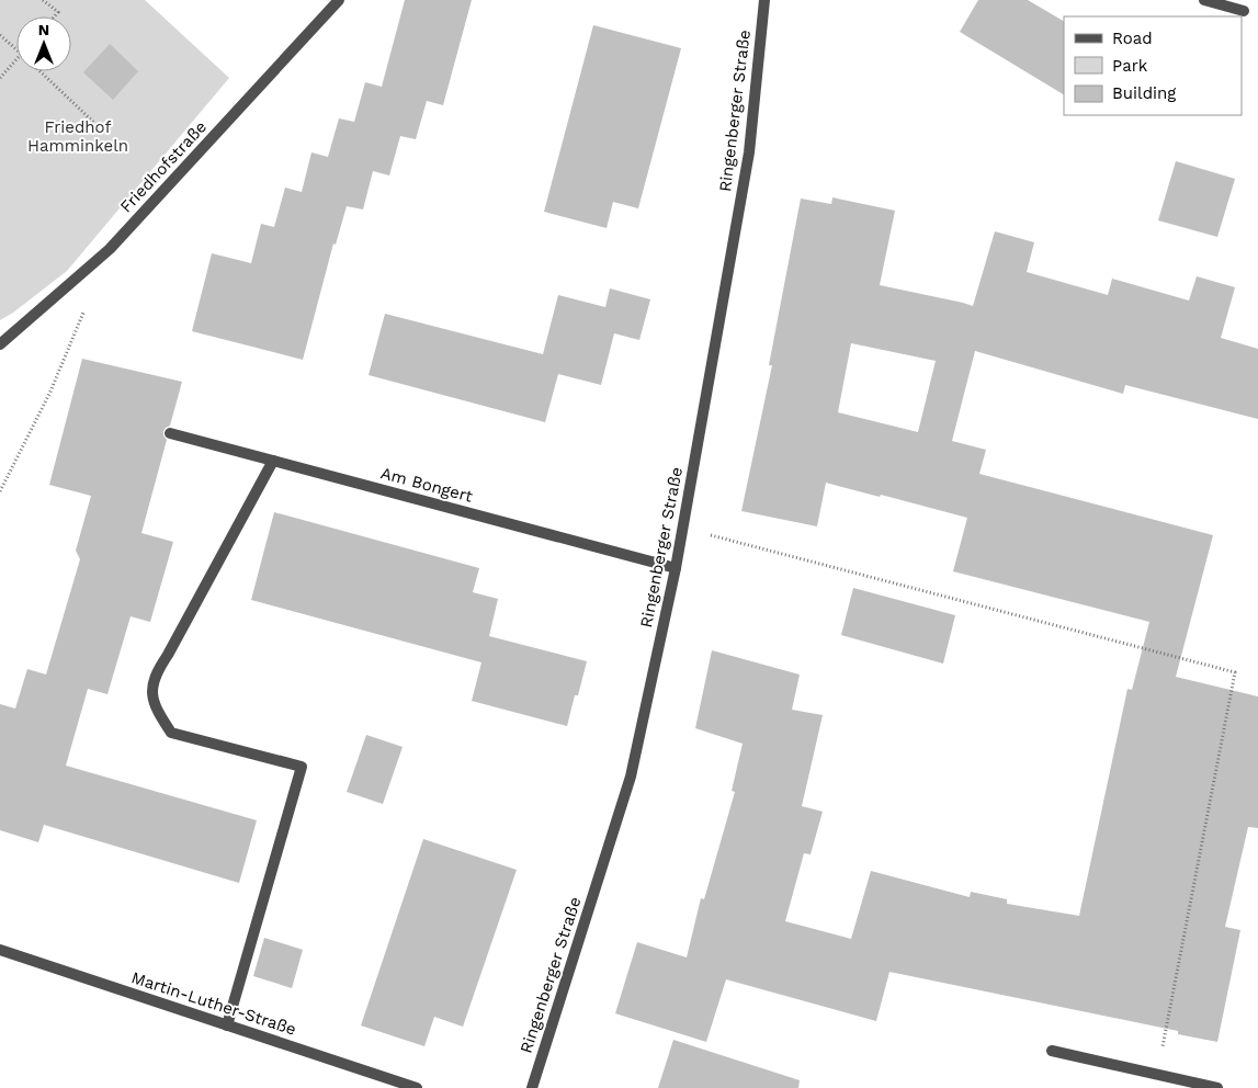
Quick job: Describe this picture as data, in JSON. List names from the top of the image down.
{
  "streets": {
    "street": [
      "Ringenberger Straße",
      "Friedhofstraße",
      "Am Bongert",
      "Martin-Luther-Straße"
    ]
  },
  "crossings": [
    ["Ringenberger Straße", "Am Bongert"]
  ],
  "parks": ["Friedhof Hamminkeln"],
  "legend": ["Road", "Park", "Building"],
  "north": "top"
}
